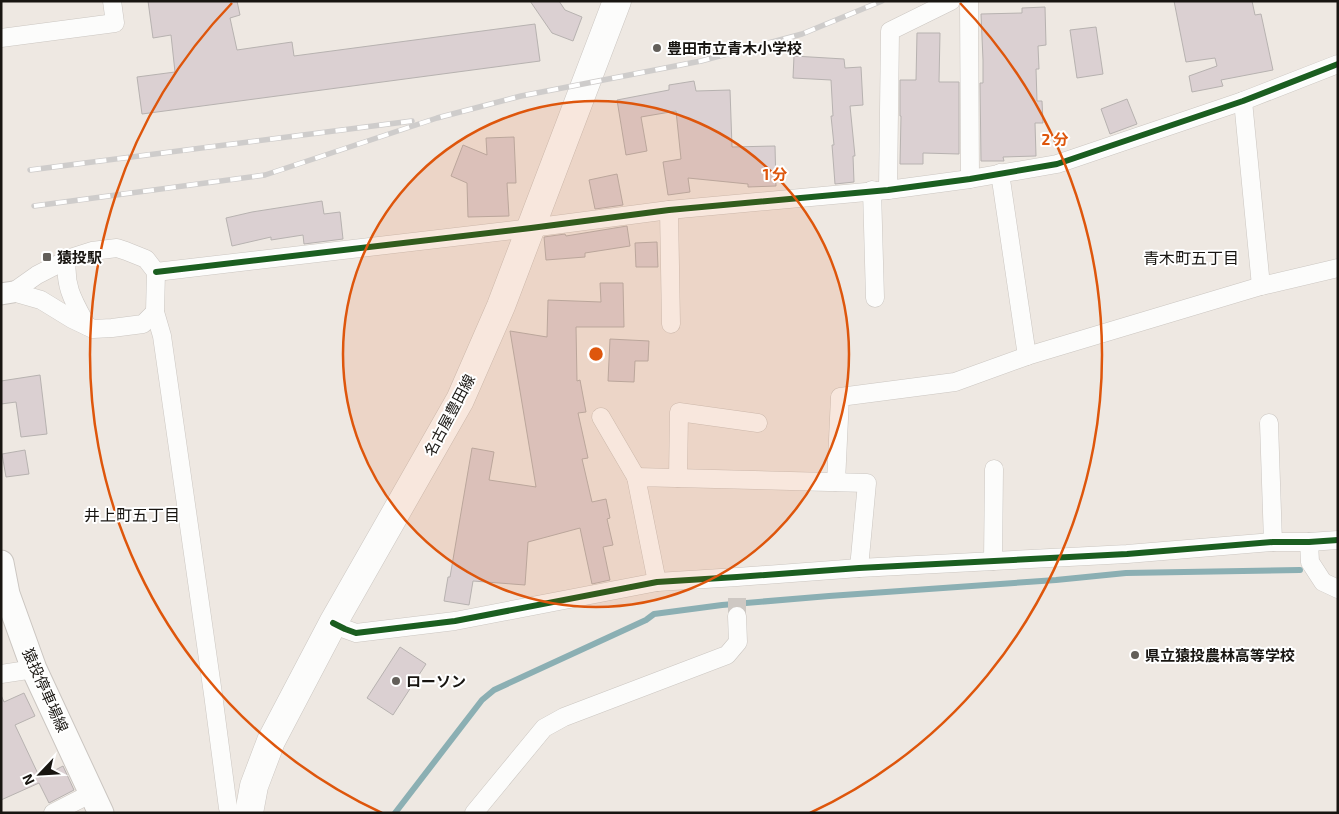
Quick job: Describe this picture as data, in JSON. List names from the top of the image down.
{
  "streets": {
    "main road": ["名古屋豊田線", "猿投停車場線"]
  },
  "districts": ["青木町五丁目", "井上町五丁目"],
  "places": {
    "other": ["豊田市立青木小学校", "県立猿投農林高等学校", "ローソン"],
    "transit": ["猿投駅"]
  },
  "north": "bottom left",
  "rings": ["2 分", "1 分"]
}
